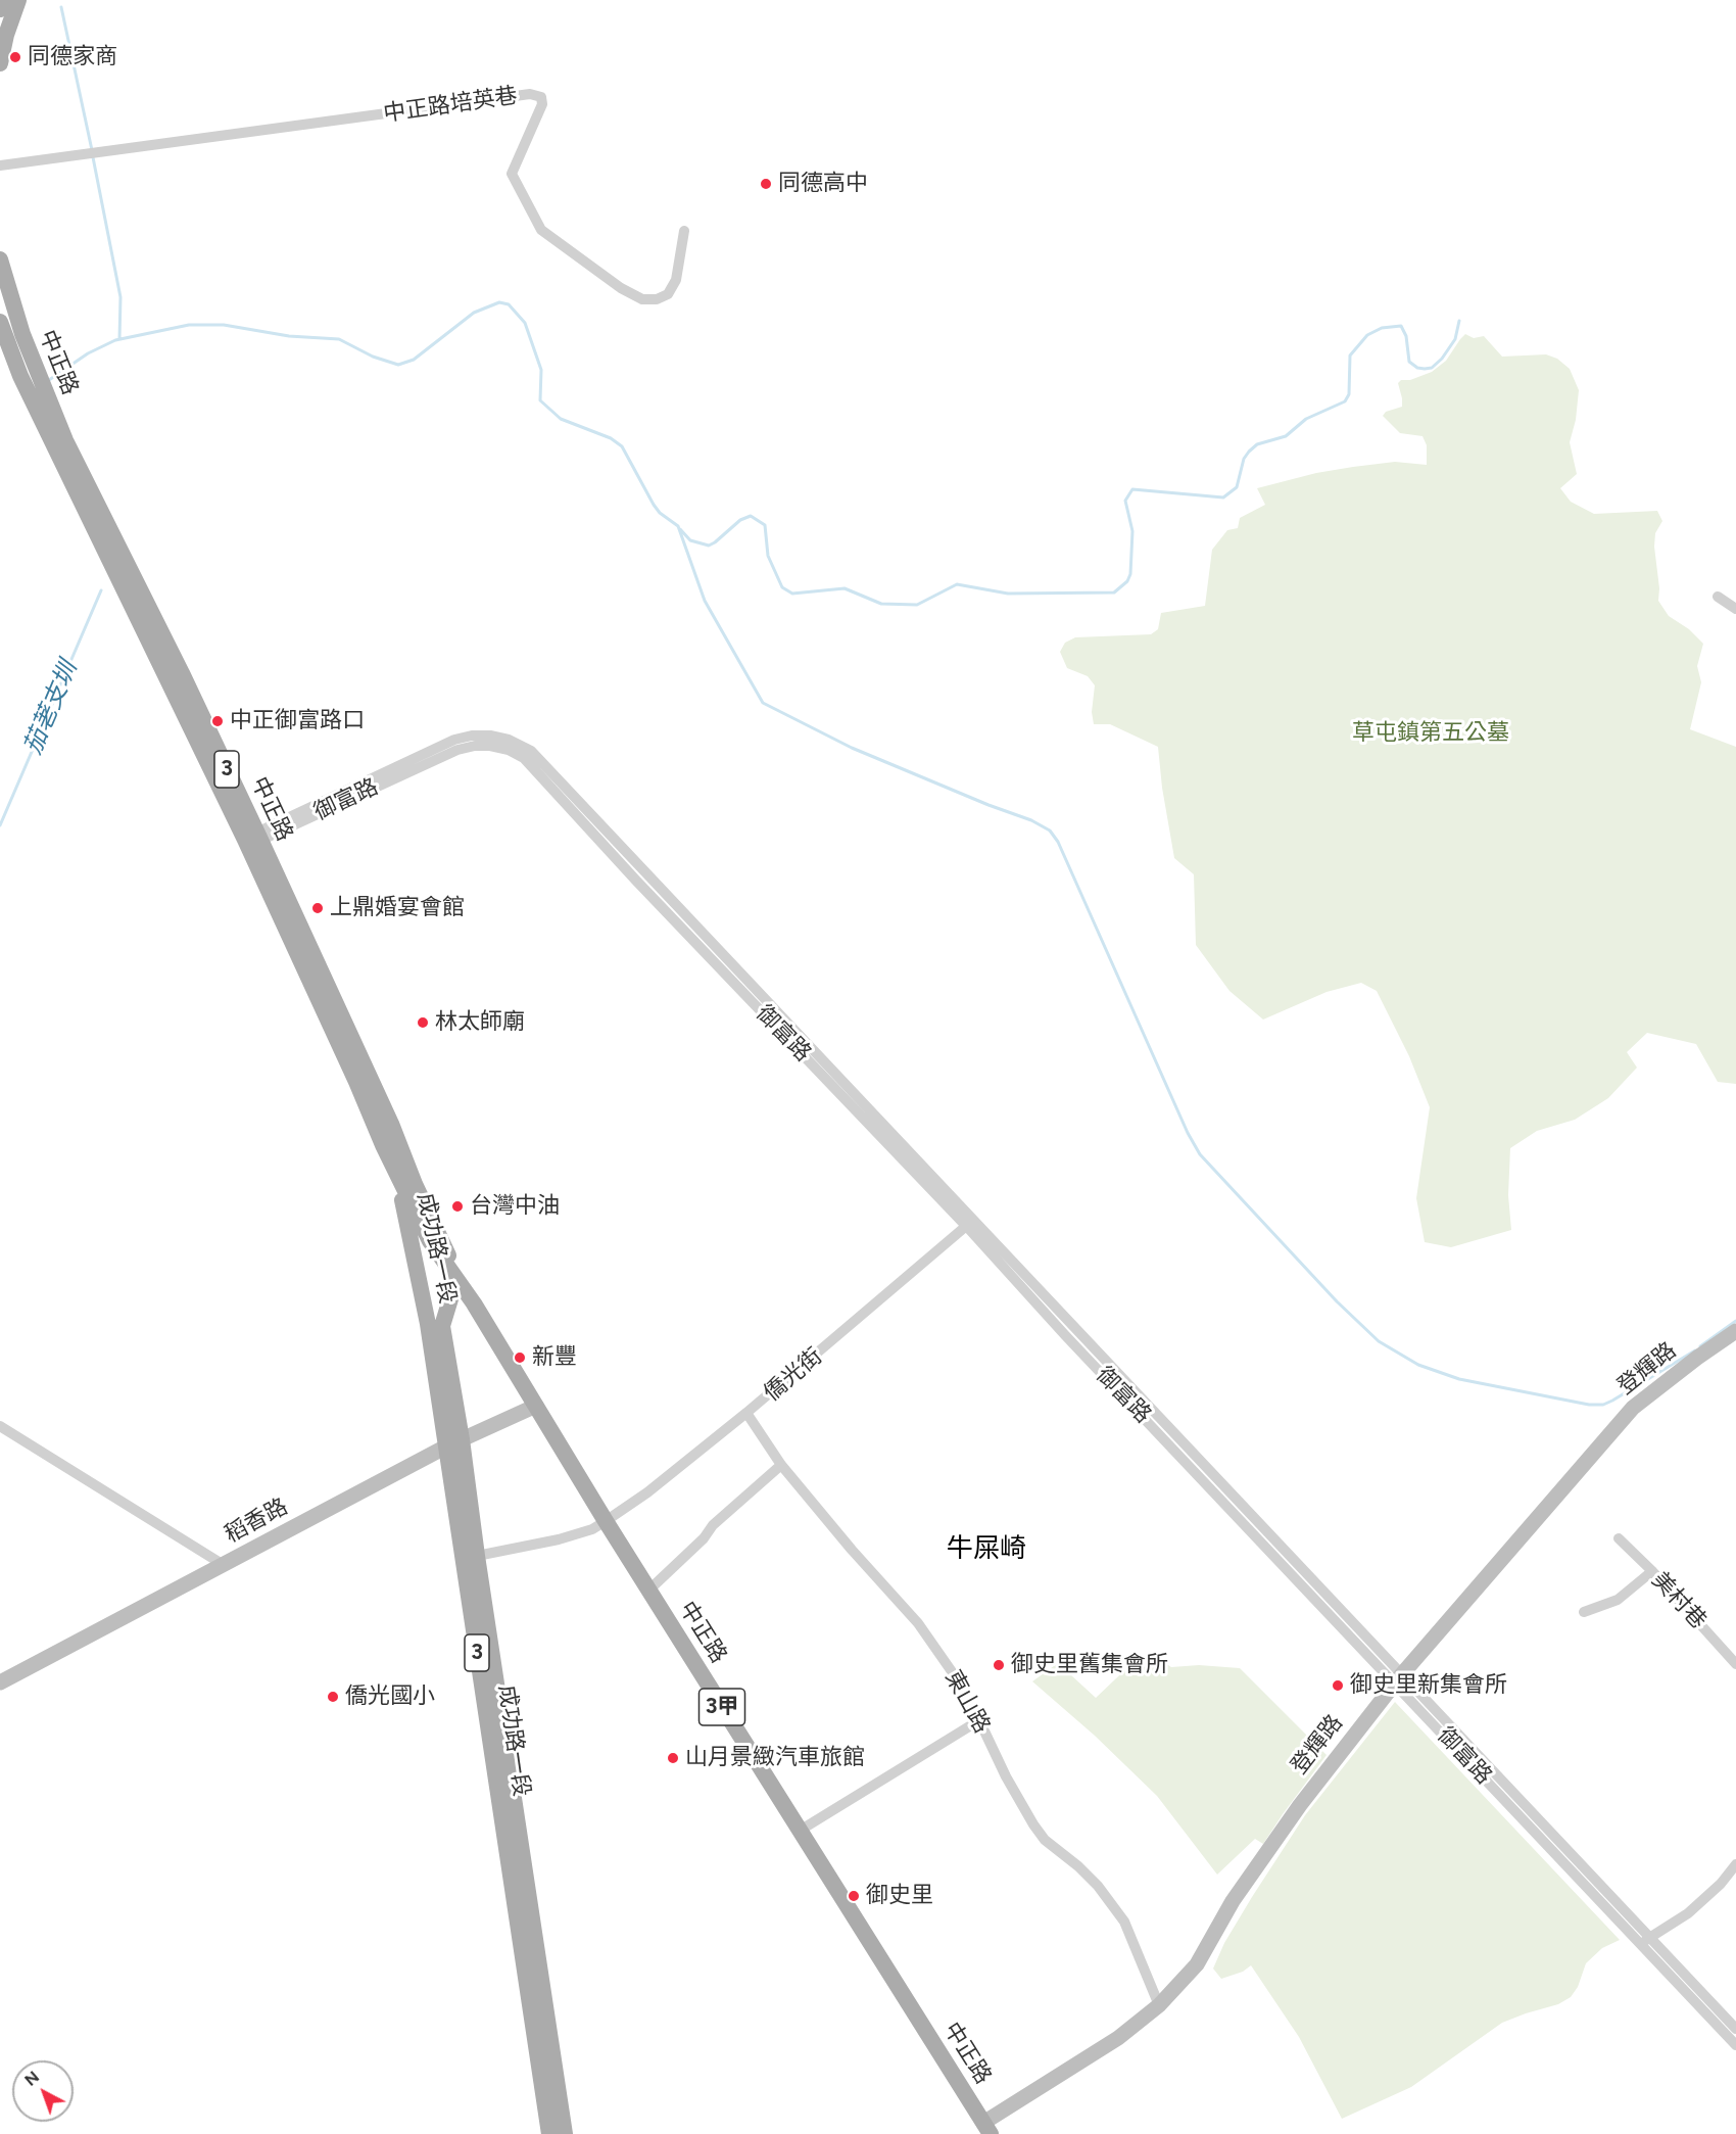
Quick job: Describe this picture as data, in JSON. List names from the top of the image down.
{
  "streets": {
    "main road": [
      "中正路",
      "3",
      "成功路一段",
      "3甲"
    ],
    "street": [
      "中正路培英巷",
      "御富路",
      "登輝路",
      "僑光街",
      "稻香路",
      "美村巷",
      "東山路"
    ]
  },
  "crossings": [
    ["中正路", "御富路"],
    ["中正路", "成功路一段"],
    ["中正路", "登輝路"],
    ["中正路", "僑光街"],
    ["中正路", "稻香路"],
    ["御富路", "登輝路"],
    ["御富路", "僑光街"],
    ["成功路一段", "僑光街"],
    ["成功路一段", "稻香路"],
    ["登輝路", "東山路"],
    ["僑光街", "東山路"]
  ],
  "districts": ["牛屎崎"],
  "water": ["茄荖支圳"],
  "parks": ["草屯鎮第五公墓"],
  "places": [
    "同德家商",
    "同德高中",
    "中正御富路口",
    "上鼎婚宴會館",
    "林太師廟",
    "台灣中油",
    "新豐",
    "御史里舊集會所",
    "御史里新集會所",
    "僑光國小",
    "山月景緻汽車旅館",
    "御史里"
  ],
  "north": "top left"
}
